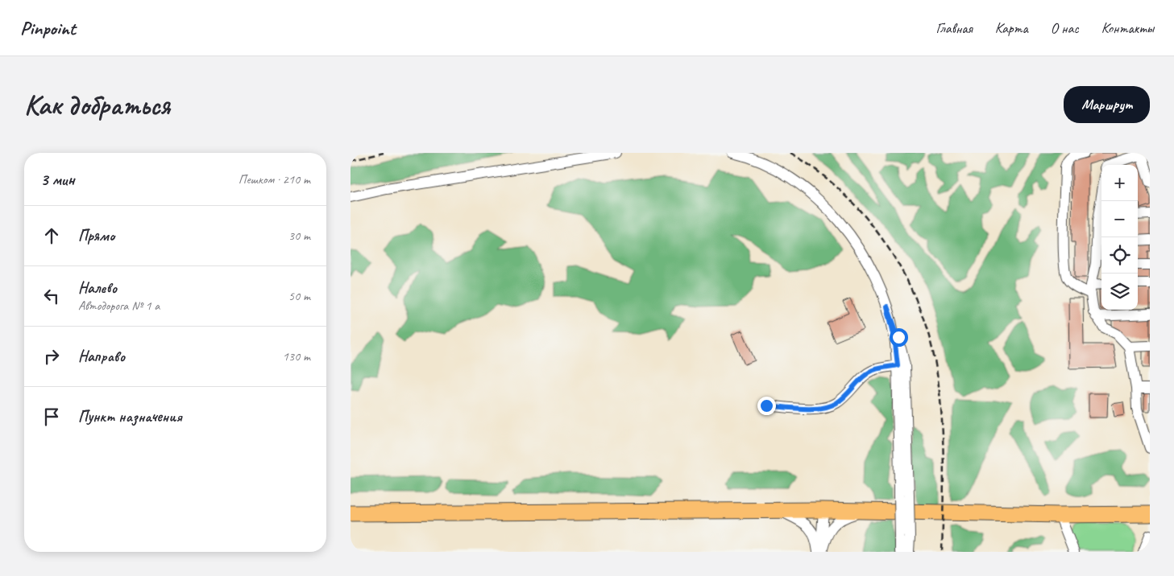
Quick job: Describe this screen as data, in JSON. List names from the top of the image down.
{
  "page": {
    "header": "Pinpoint",
    "nav": [
      "Главная",
      "Карта",
      "О нас",
      "Контакты"
    ],
    "buttons": "Маршрут",
    "title": "Как добраться",
    "heading": ["3 мин", "Пешком · 210 m"],
    "map_buttons": ["+", "−"],
    "list": [
      ["Прямо", "30 m"],
      ["Налево", "Автодорога № 1 а", "50 m"],
      ["Направо", "130 m"],
      "Пункт назначения"
    ]
  }
}
